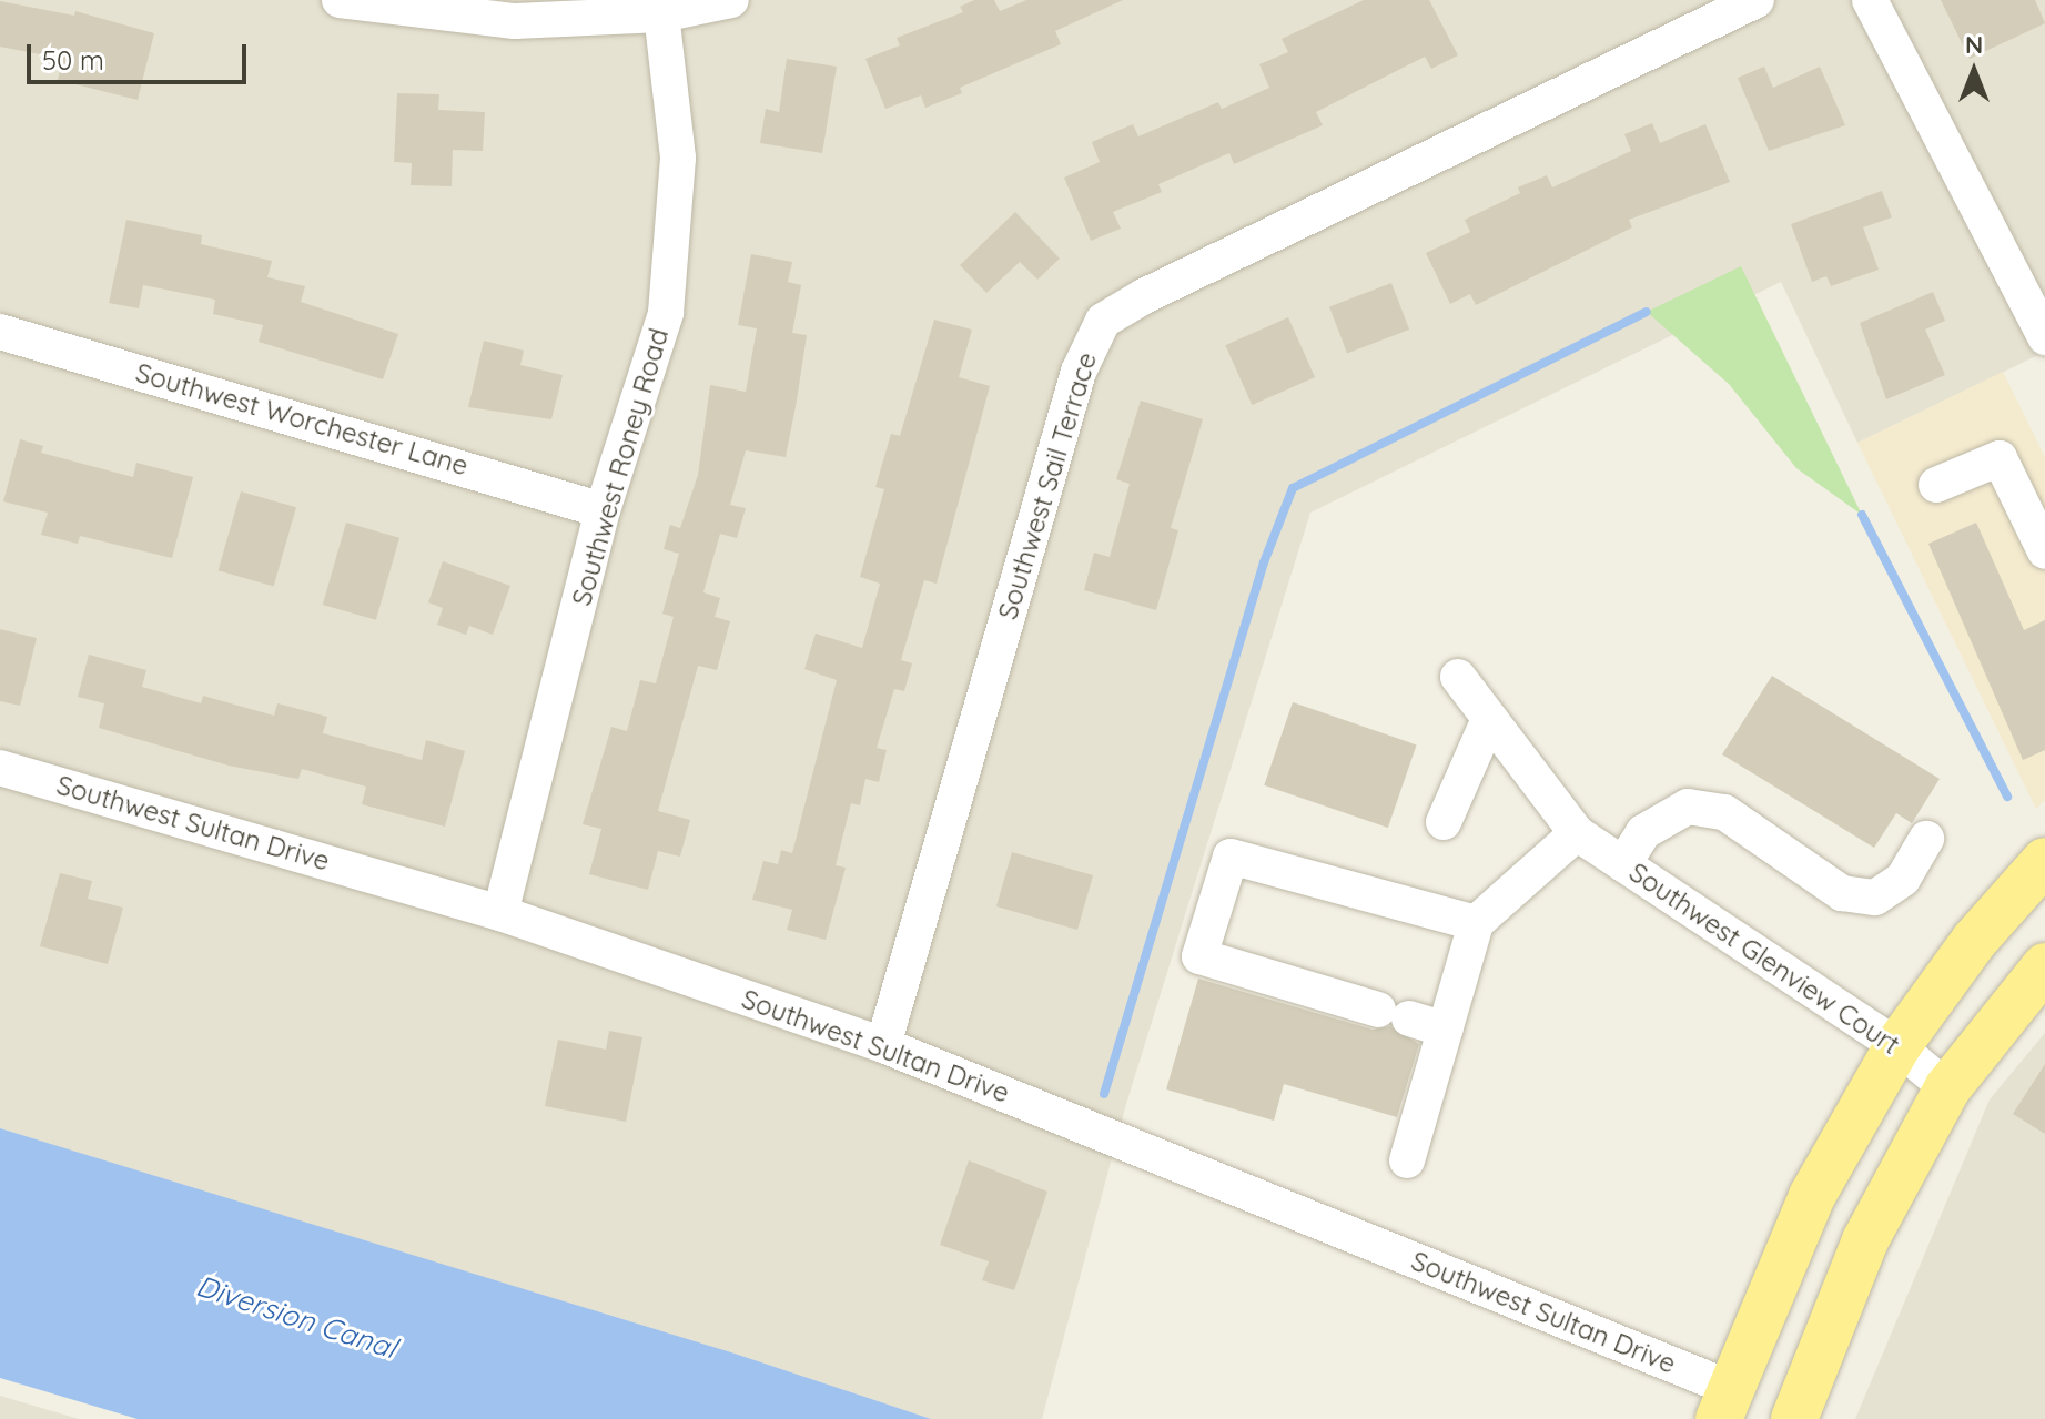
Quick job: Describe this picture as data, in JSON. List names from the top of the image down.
{
  "streets": {
    "street": [
      "Southwest Worchester Lane",
      "Southwest Roney Road",
      "Southwest Sail Terrace",
      "Southwest Sultan Drive",
      "Southwest Glenview Court"
    ]
  },
  "crossings": [
    ["Southwest Worchester Lane", "Southwest Roney Road"],
    ["Southwest Roney Road", "Southwest Sultan Drive"],
    ["Southwest Sail Terrace", "Southwest Sultan Drive"]
  ],
  "water": ["Diversion Canal"],
  "scale_bar": "50 m",
  "north": "top"
}
